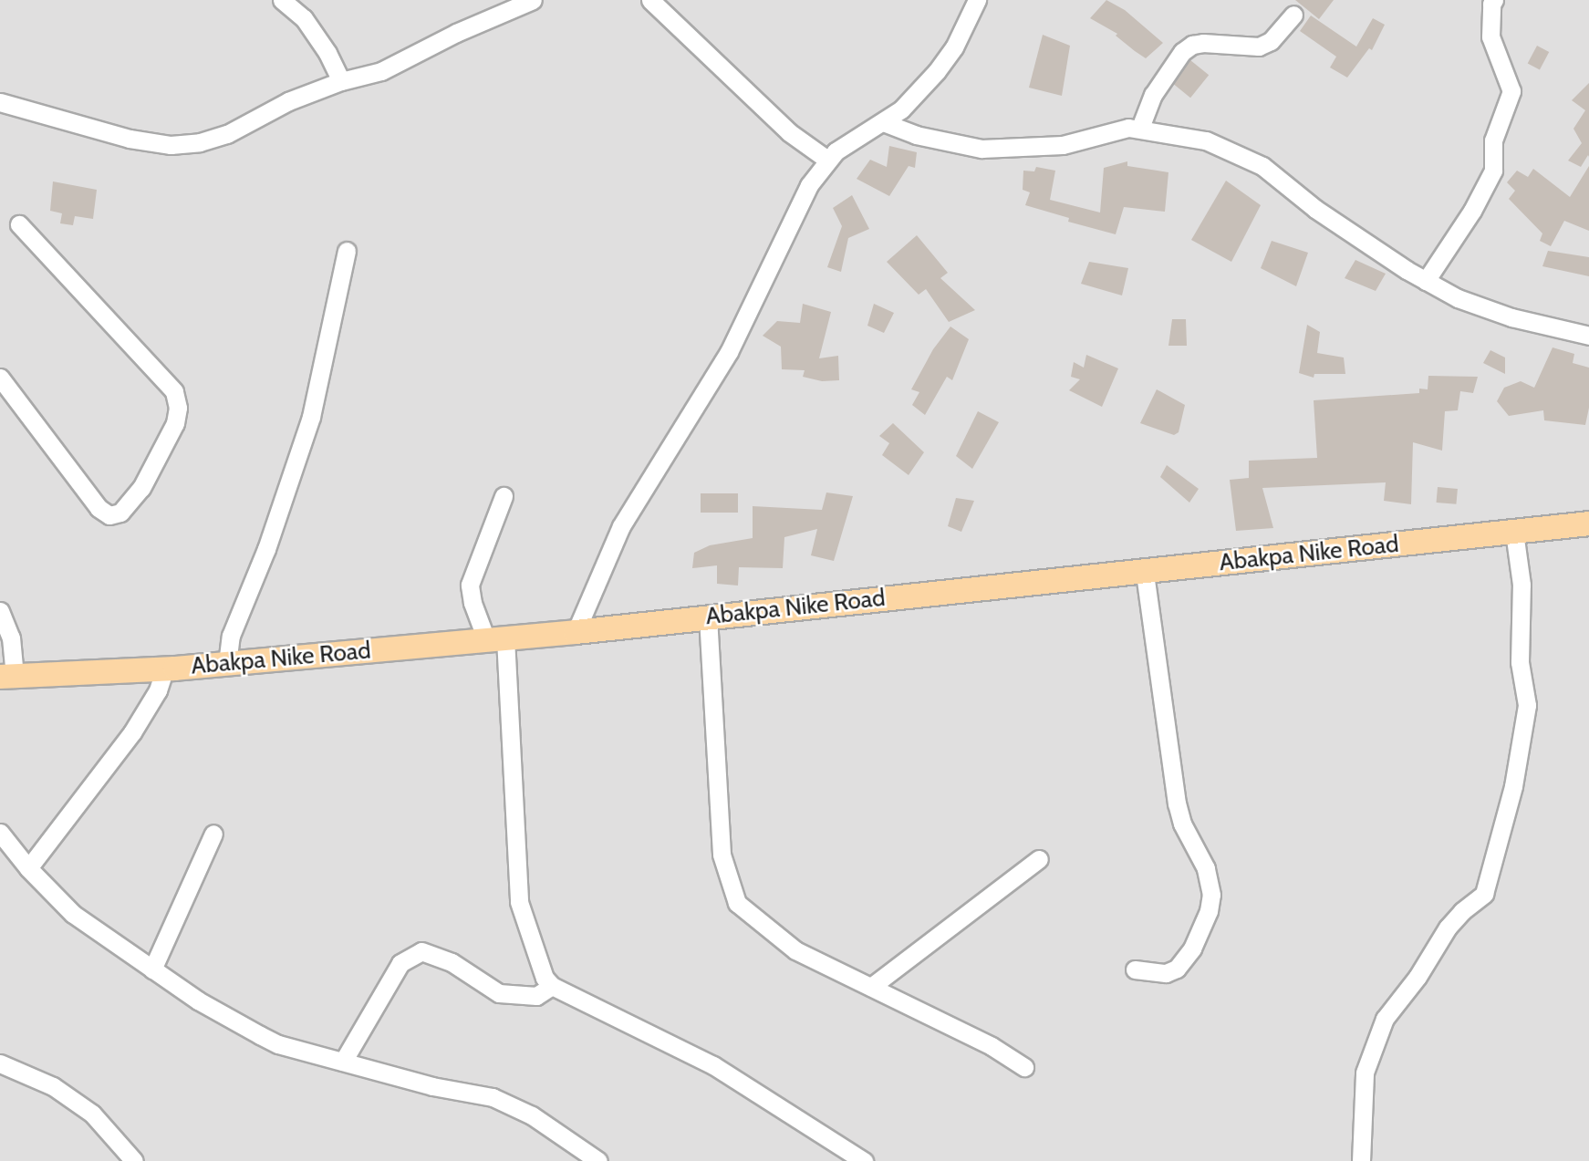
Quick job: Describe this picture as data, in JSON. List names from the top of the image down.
{
  "streets": {
    "main road": ["Abakpa Nike Road"]
  }
}
